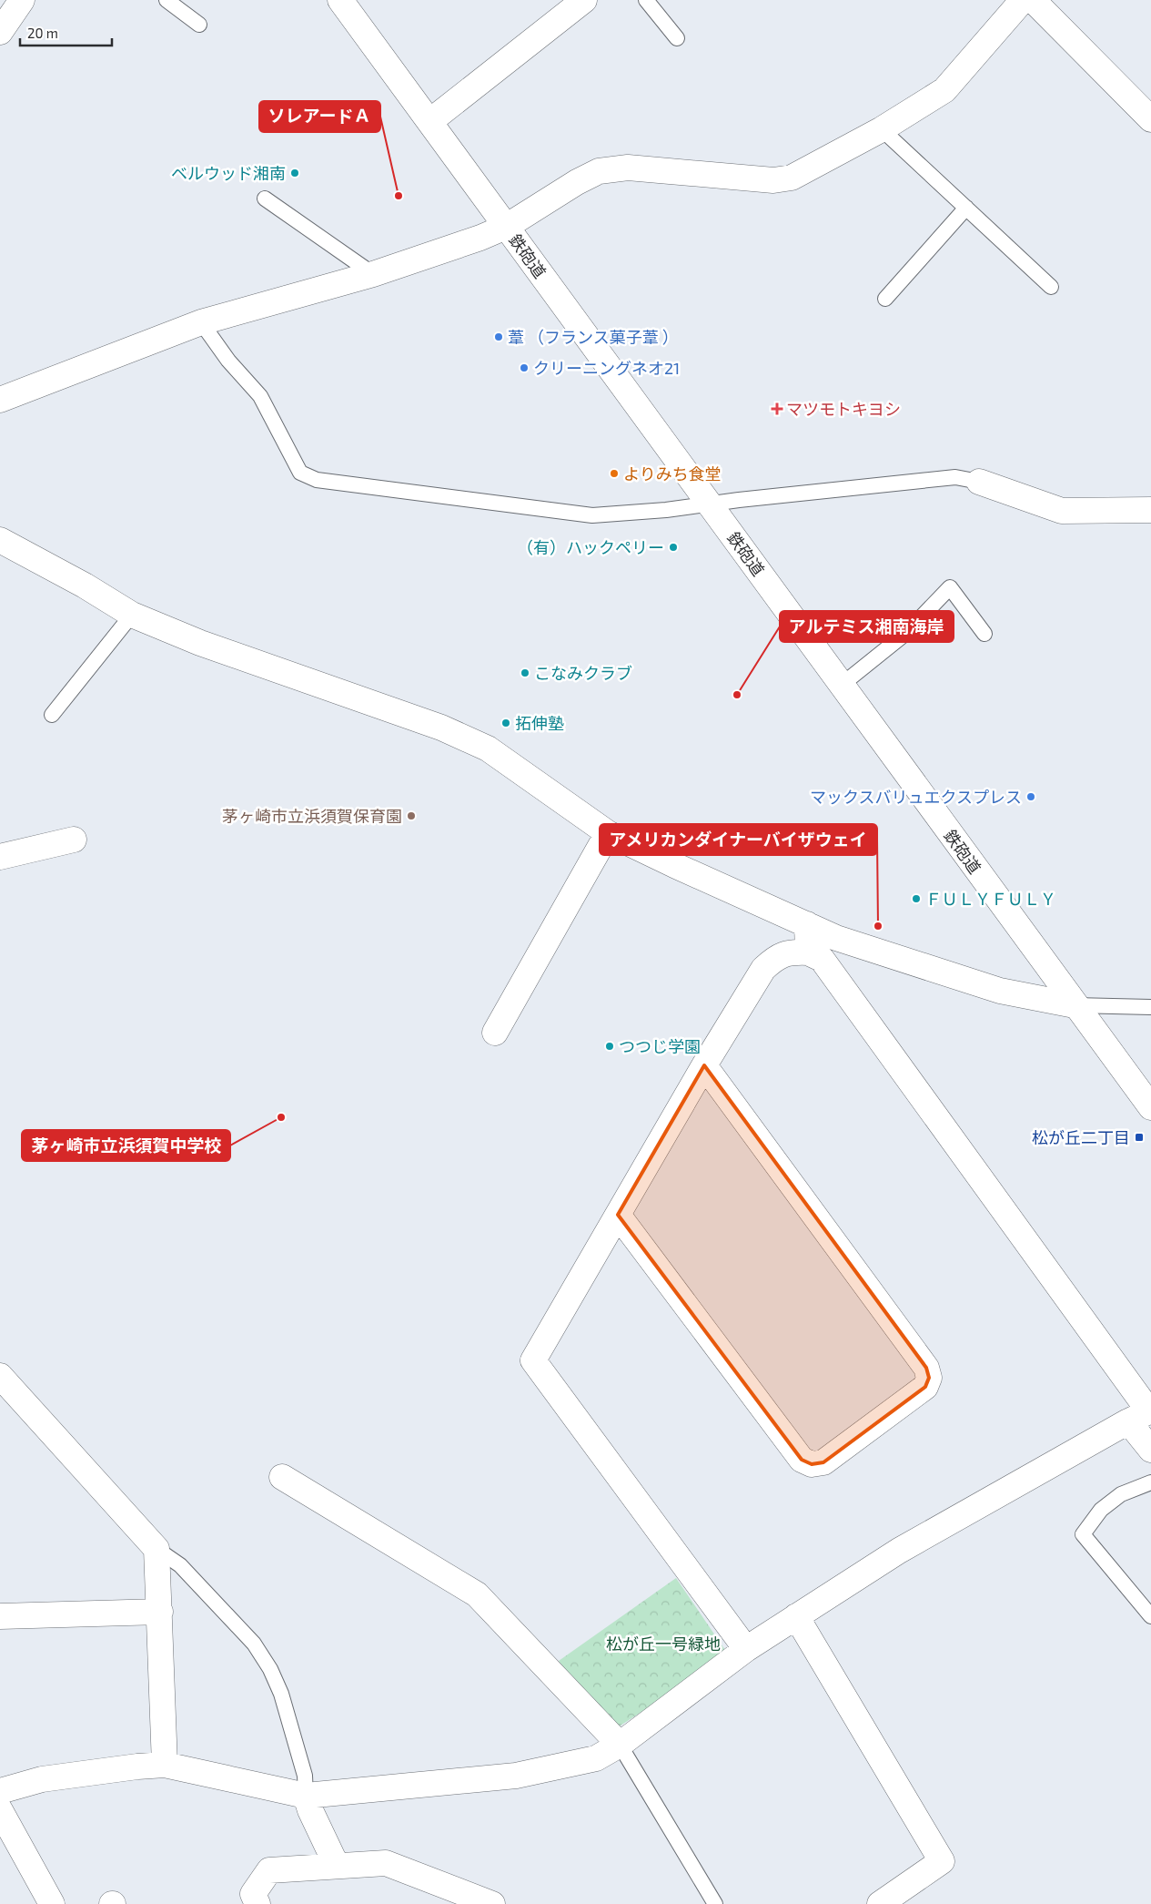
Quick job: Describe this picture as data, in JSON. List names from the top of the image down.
{
  "streets": {
    "street": ["鉄砲道"]
  },
  "parks": ["松が丘一号緑地"],
  "places": {
    "other": [
      "ベルウッド湘南",
      "ソレアードＡ",
      "葦 （フランス菓子葦 ）",
      "クリーニングネオ21",
      "よりみち食堂",
      "（有）ハックペリー",
      "こなみクラブ",
      "アルテミス湘南海岸",
      "拓伸塾",
      "マックスバリュエクスプレス",
      "茅ヶ崎市立浜須賀保育園",
      "ＦＵＬＹＦＵＬＹ",
      "アメリカンダイナーバイザウェイ",
      "つつじ学園",
      "茅ヶ崎市立浜須賀中学校"
    ],
    "health": ["マツモトキヨシ"],
    "transit": ["松が丘二丁目"]
  },
  "scale_bar": "20 m"
}
